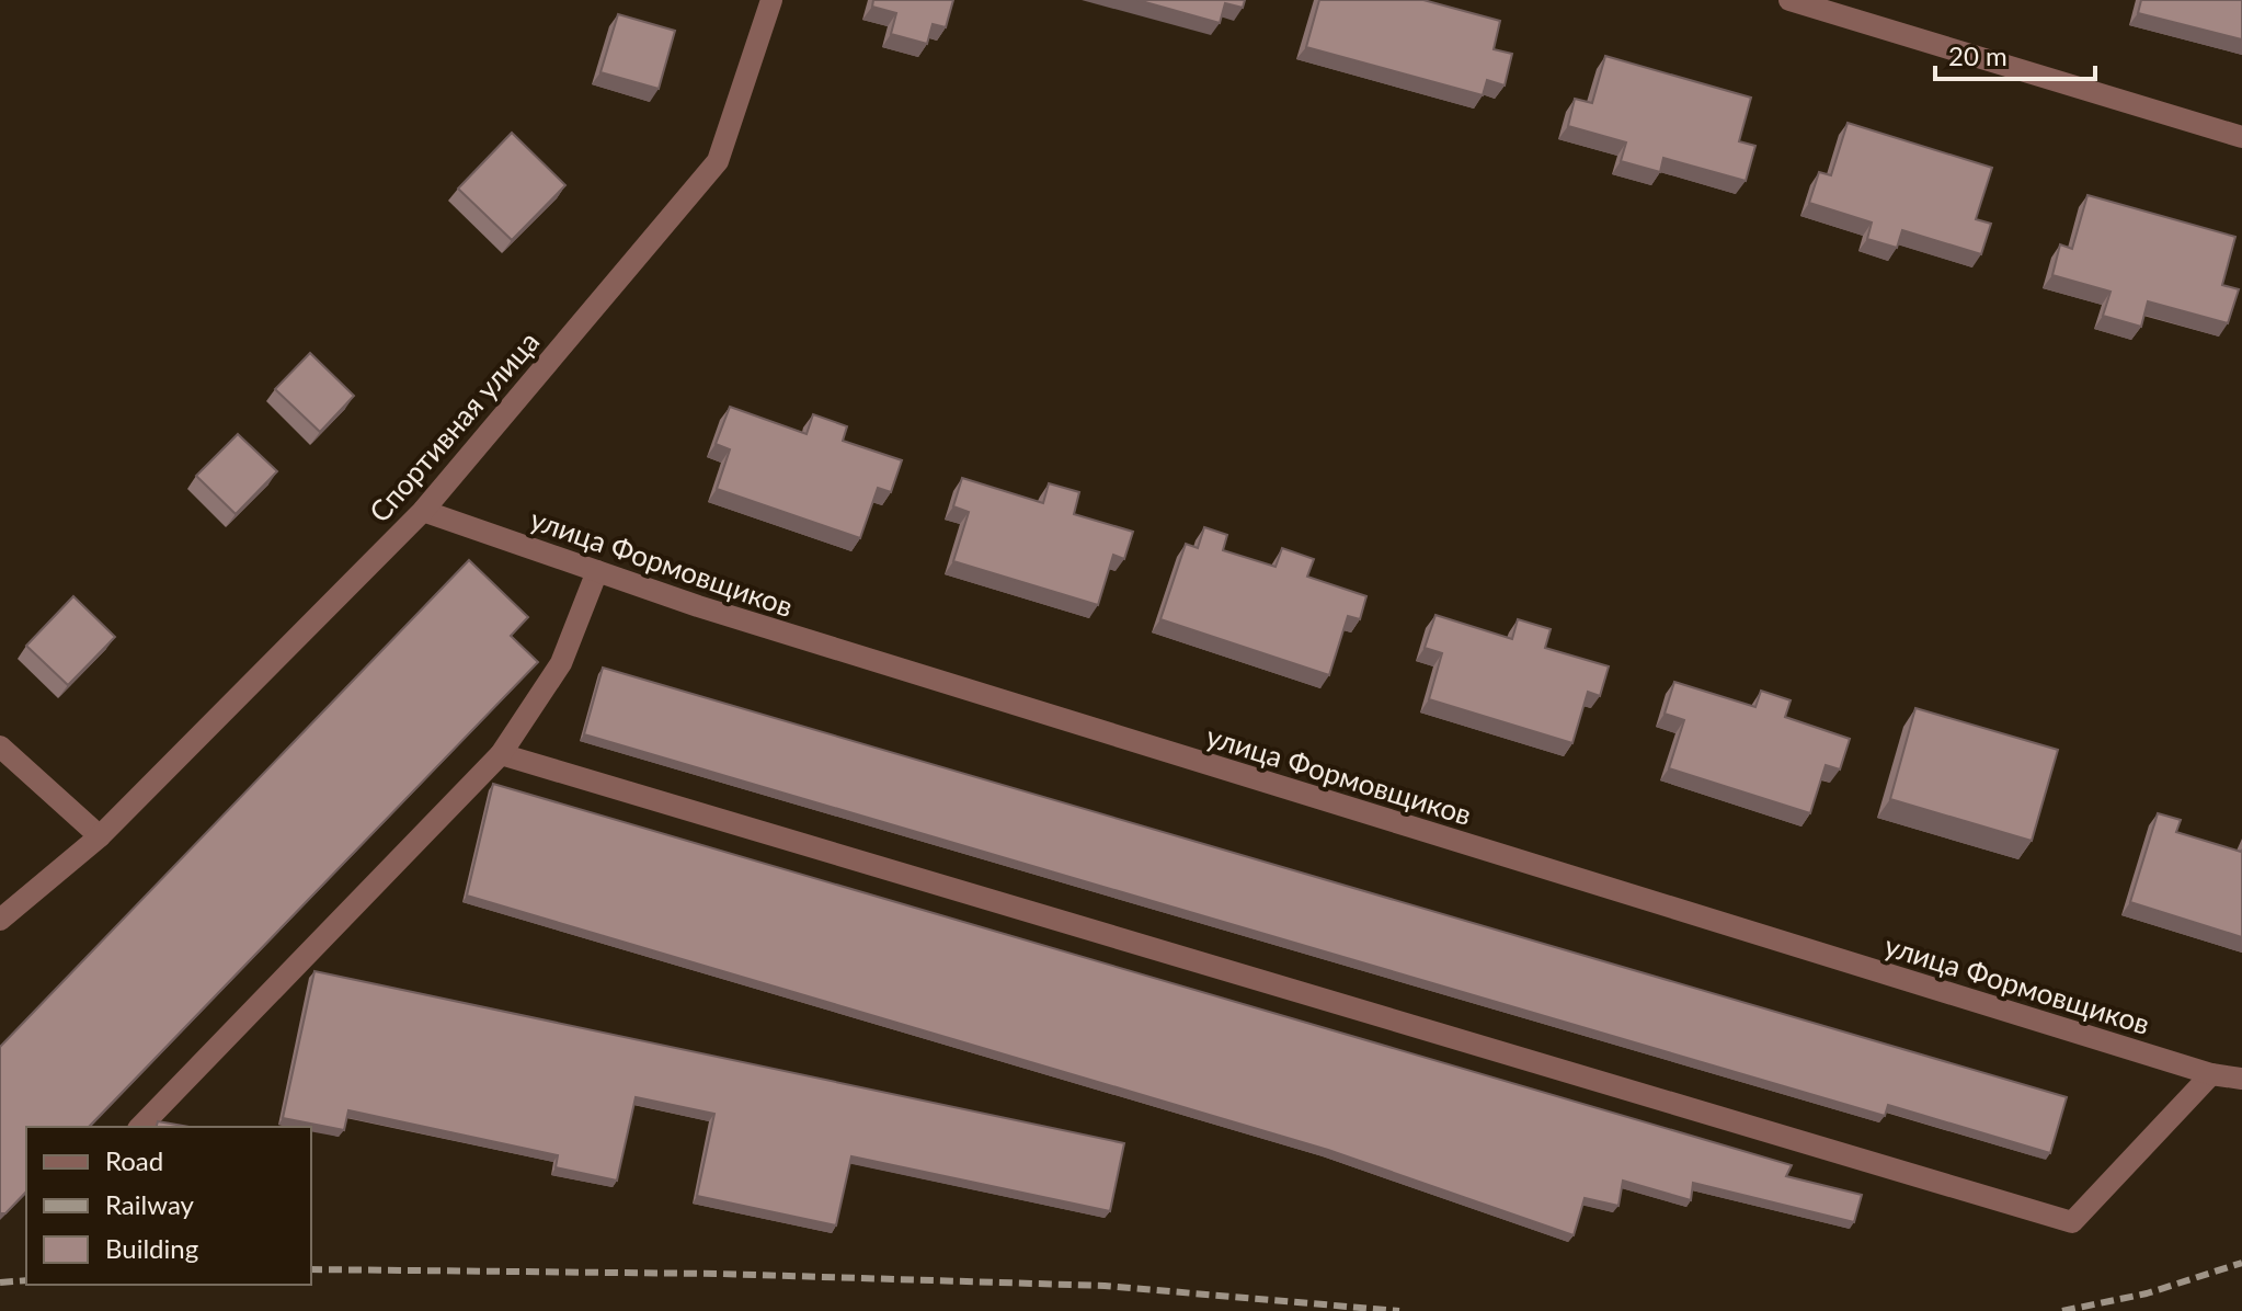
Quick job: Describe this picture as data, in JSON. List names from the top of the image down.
{
  "streets": {
    "street": ["Спортивная улица", "улица Формовщиков"]
  },
  "crossings": [
    ["Спортивная улица", "улица Формовщиков"]
  ],
  "legend": ["Road", "Railway", "Building"],
  "scale_bar": "20 m"
}
